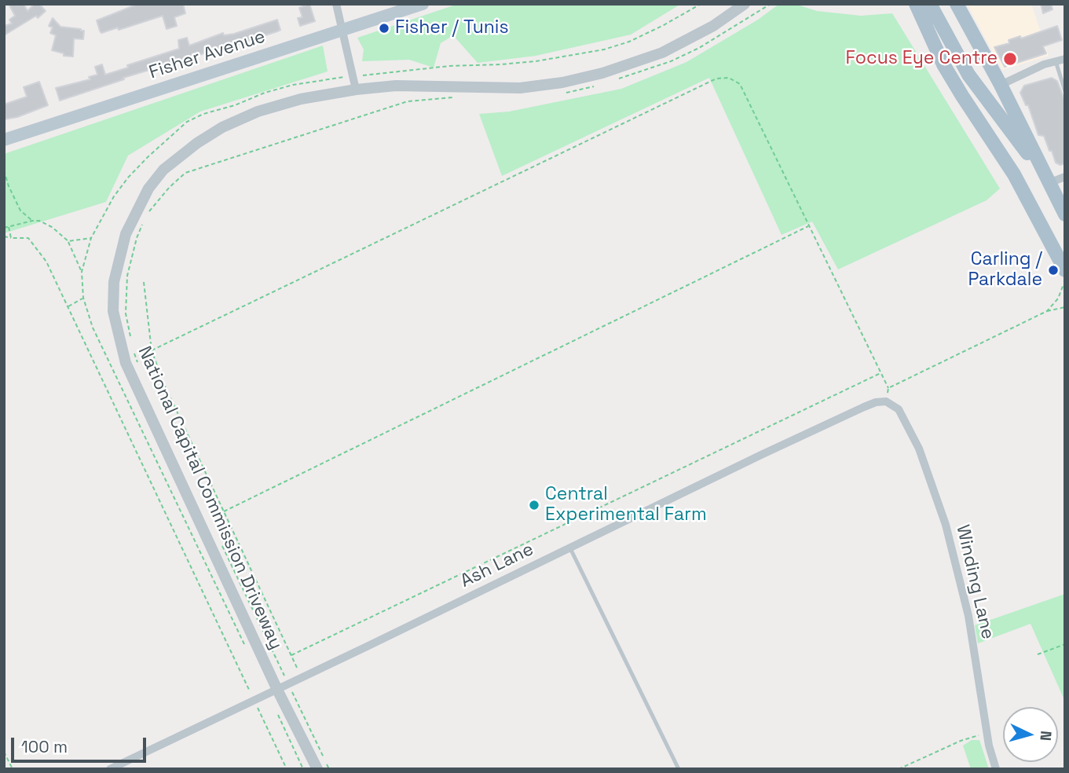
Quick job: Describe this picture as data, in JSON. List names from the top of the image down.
{
  "streets": {
    "main road": ["Fisher Avenue"],
    "street": ["National Capital Commission Driveway", "Ash Lane", "Winding Lane"]
  },
  "crossings": [
    ["National Capital Commission Driveway", "Ash Lane"],
    ["Ash Lane", "Winding Lane"]
  ],
  "places": [
    "Fisher / Tunis",
    "Focus Eye Centre",
    "Carling / Parkdale",
    "Central Experimental Farm"
  ],
  "scale_bar": "100 m",
  "north": "right"
}
